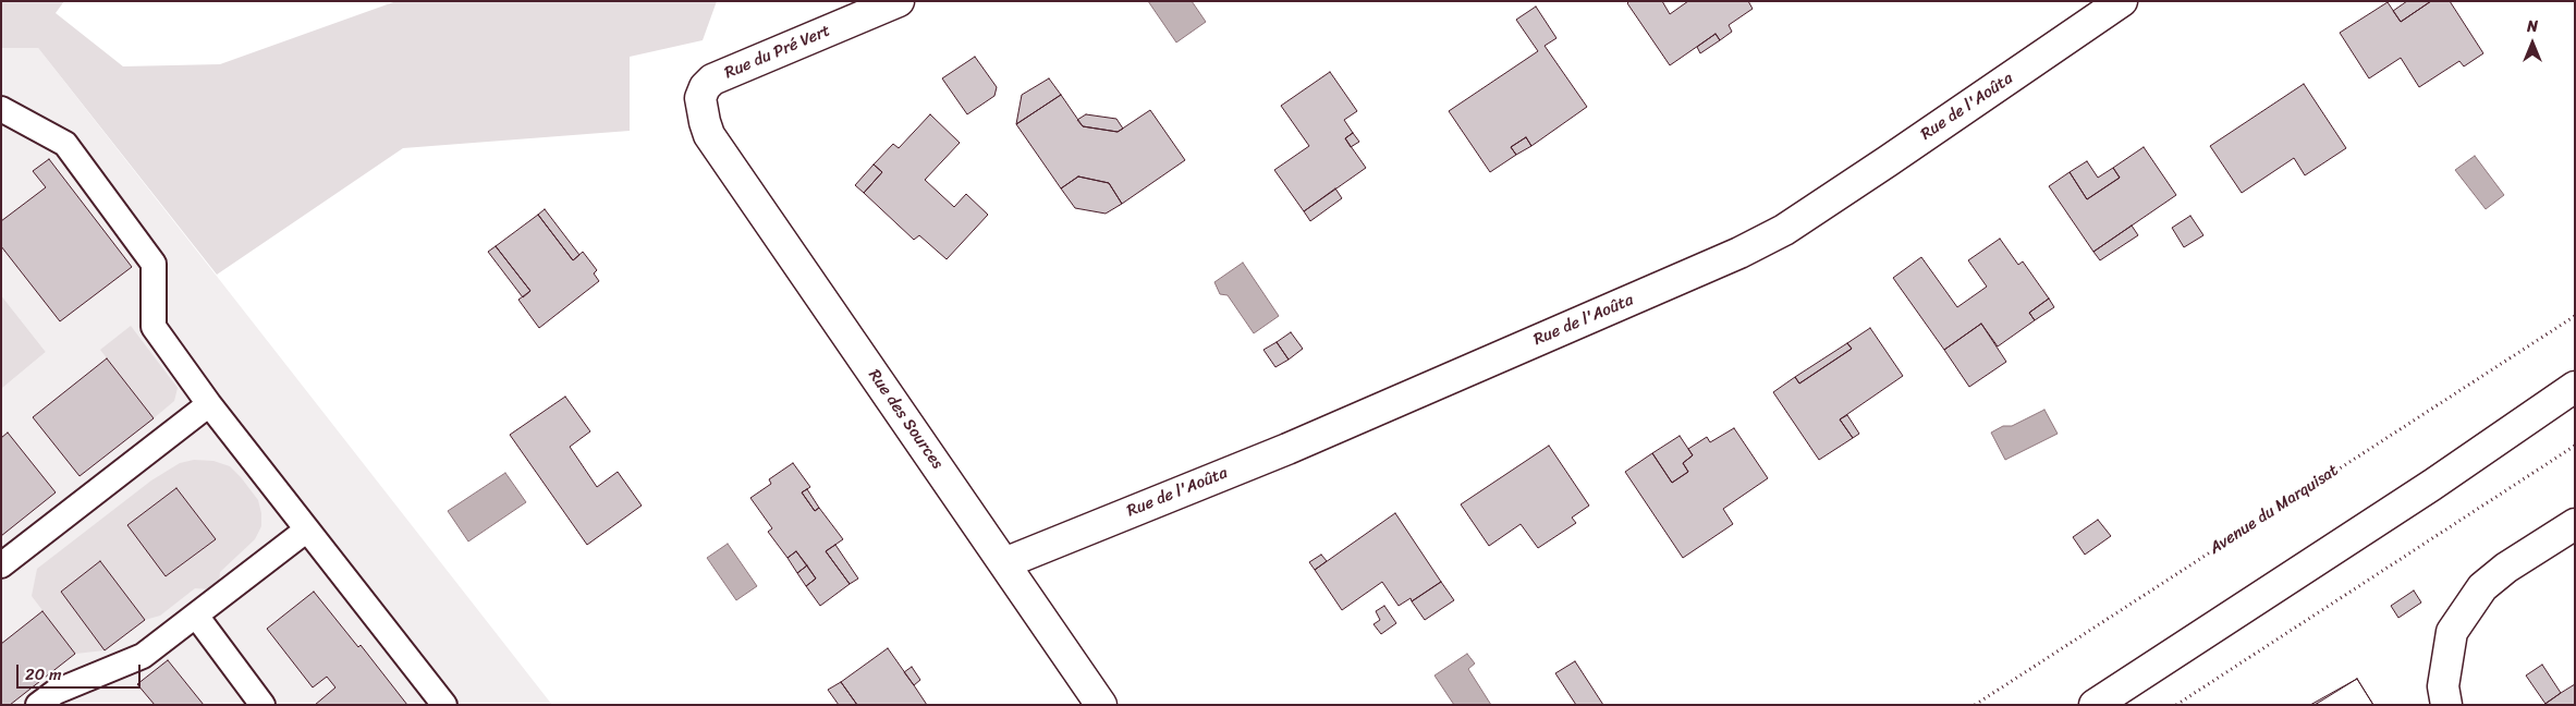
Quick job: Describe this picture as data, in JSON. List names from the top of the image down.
{
  "streets": {
    "street": ["Rue du Pré Vert", "Rue de l'Aoûta", "Rue des Sources"],
    "path": ["Avenue du Marquisat"]
  },
  "crossings": [
    ["Rue du Pré Vert", "Rue des Sources"],
    ["Rue de l'Aoûta", "Rue des Sources"]
  ],
  "scale_bar": "20 m",
  "north": "top"
}
